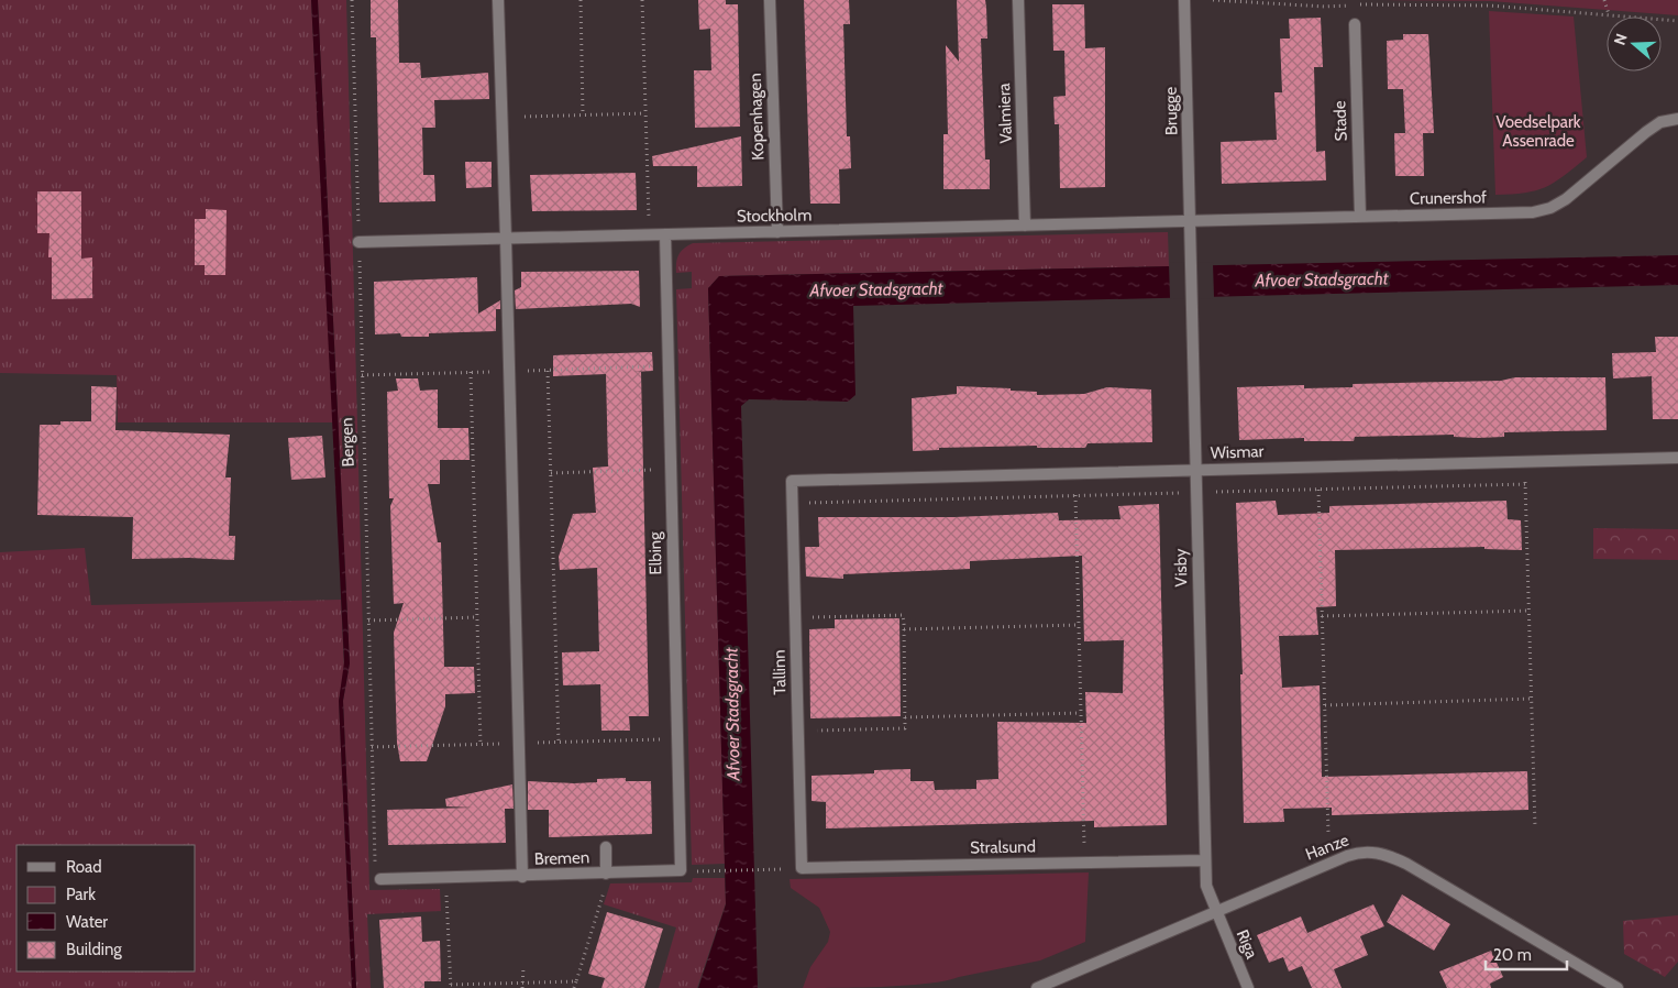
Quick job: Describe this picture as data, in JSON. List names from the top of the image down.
{
  "streets": {
    "street": [
      "Brugge",
      "Valmiera",
      "Kopenhagen",
      "Stade",
      "Crunershof",
      "Stockholm",
      "Wismar",
      "Elbing",
      "Visby",
      "Tallinn",
      "Stralsund",
      "Hanze",
      "Bremen",
      "Riga"
    ],
    "path": ["Bergen"]
  },
  "crossings": [
    ["Brugge", "Crunershof"],
    ["Brugge", "Stockholm"],
    ["Brugge", "Visby"],
    ["Valmiera", "Stockholm"],
    ["Kopenhagen", "Stockholm"],
    ["Stade", "Crunershof"],
    ["Crunershof", "Stockholm"],
    ["Crunershof", "Visby"],
    ["Stockholm", "Bergen"],
    ["Stockholm", "Elbing"],
    ["Stockholm", "Visby"],
    ["Bergen", "Bremen"],
    ["Wismar", "Visby"],
    ["Wismar", "Tallinn"],
    ["Elbing", "Bremen"],
    ["Visby", "Stralsund"],
    ["Visby", "Hanze"],
    ["Visby", "Riga"],
    ["Tallinn", "Stralsund"],
    ["Hanze", "Riga"]
  ],
  "water": ["Afvoer Stadsgracht"],
  "parks": ["Voedselpark Assenrade"],
  "legend": [
    "Road",
    "Park",
    "Water",
    "Building"
  ],
  "scale_bar": "20 m",
  "north": "left"
}
